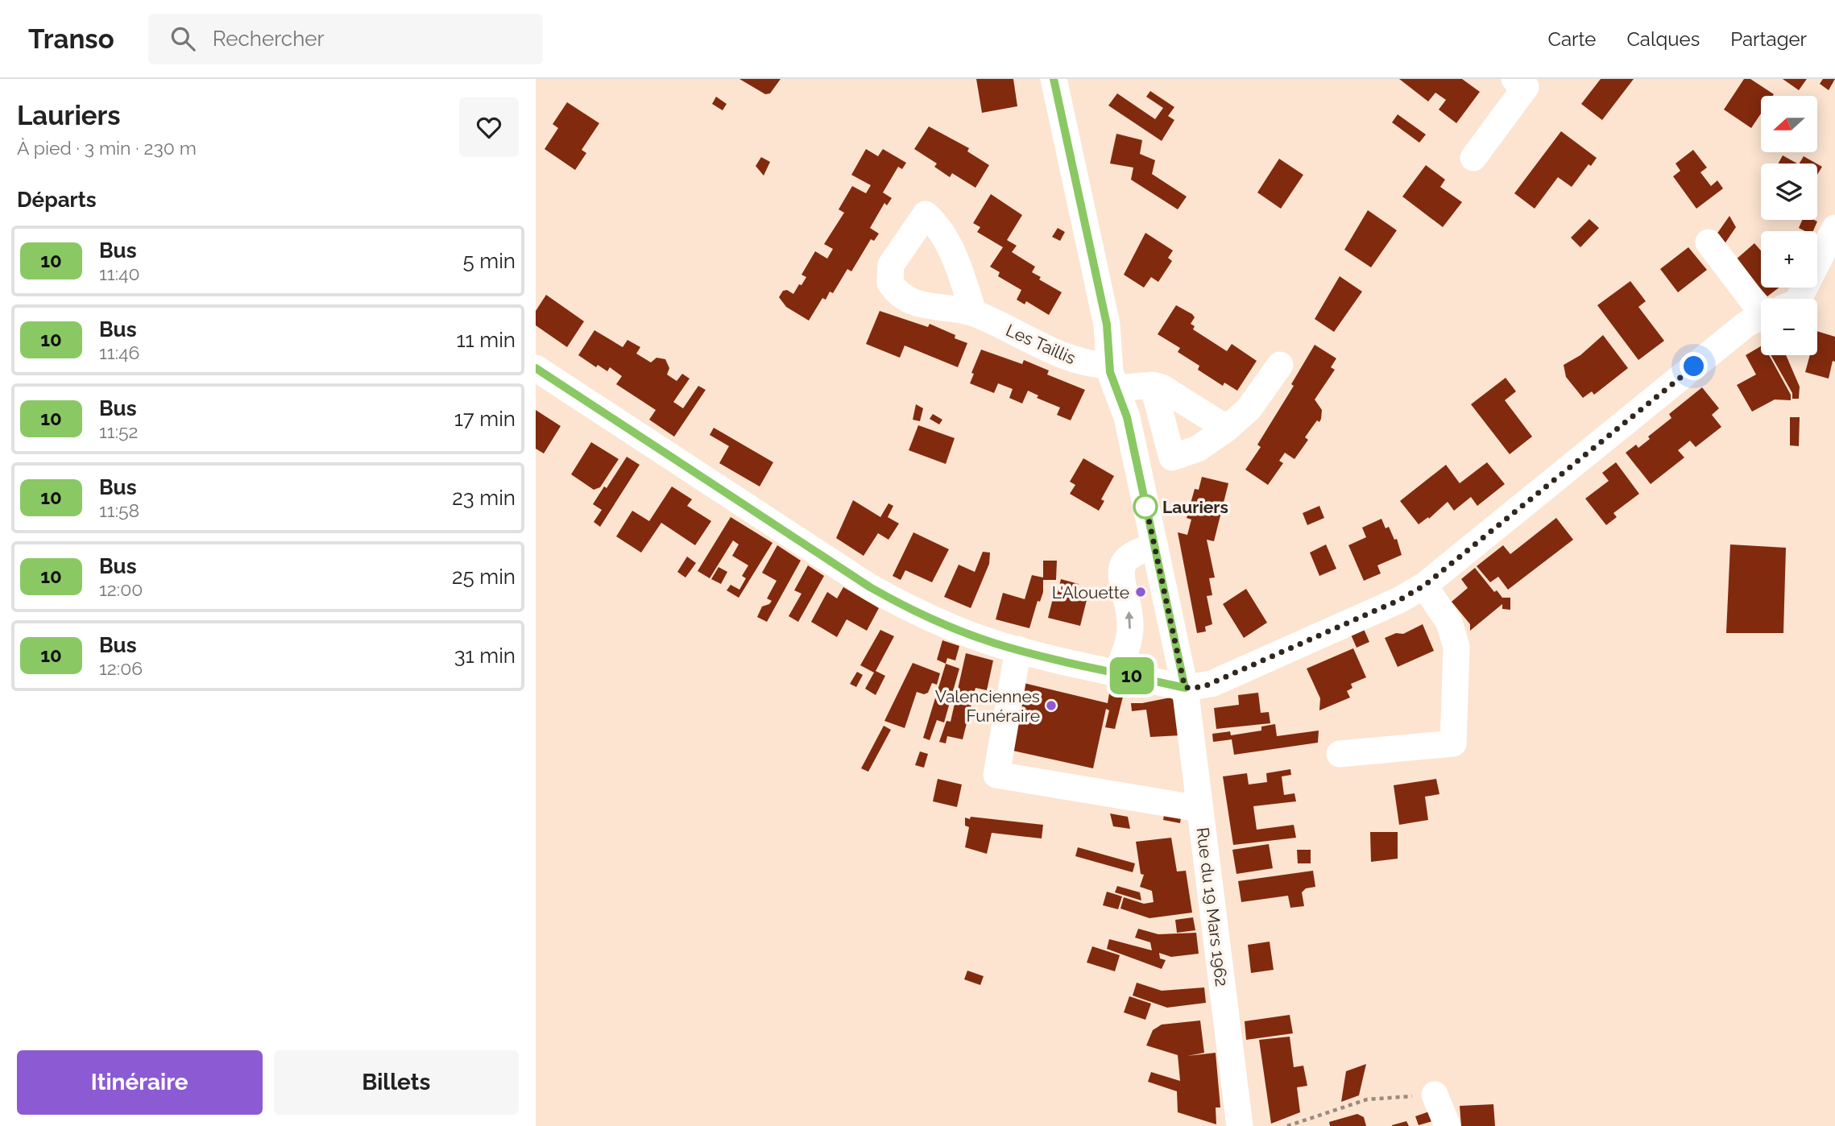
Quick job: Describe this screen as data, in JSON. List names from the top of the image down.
{
  "streets": {
    "street": ["Les Taillis", "Rue du 19 Mars 1962"]
  },
  "crossings": [
    ["Les Taillis", "Rue du 19 Mars 1962"]
  ],
  "places": ["Lauriers", "L'Alouette", "Valenciennes Funéraire"],
  "lines": ["bus line 10"],
  "north": "left",
  "page": {
    "header": "Transo",
    "search": "Rechercher",
    "nav": ["Carte", "Calques", "Partager"],
    "heading": [
      ["Lauriers", "À pied · 3 min · 230 m"],
      "Départs"
    ],
    "on_map": "10",
    "map_buttons": ["+", "−"],
    "list": [
      {
        "mark": "10",
        "name": "Bus",
        "note": "11:40",
        "value": "5 min"
      },
      {
        "mark": "10",
        "name": "Bus",
        "note": "11:46",
        "value": "11 min"
      },
      {
        "mark": "10",
        "name": "Bus",
        "note": "11:52",
        "value": "17 min"
      },
      {
        "mark": "10",
        "name": "Bus",
        "note": "11:58",
        "value": "23 min"
      },
      {
        "mark": "10",
        "name": "Bus",
        "note": "12:00",
        "value": "25 min"
      },
      {
        "mark": "10",
        "name": "Bus",
        "note": "12:06",
        "value": "31 min"
      }
    ],
    "buttons": ["Itinéraire", "Billets"]
  }
}
